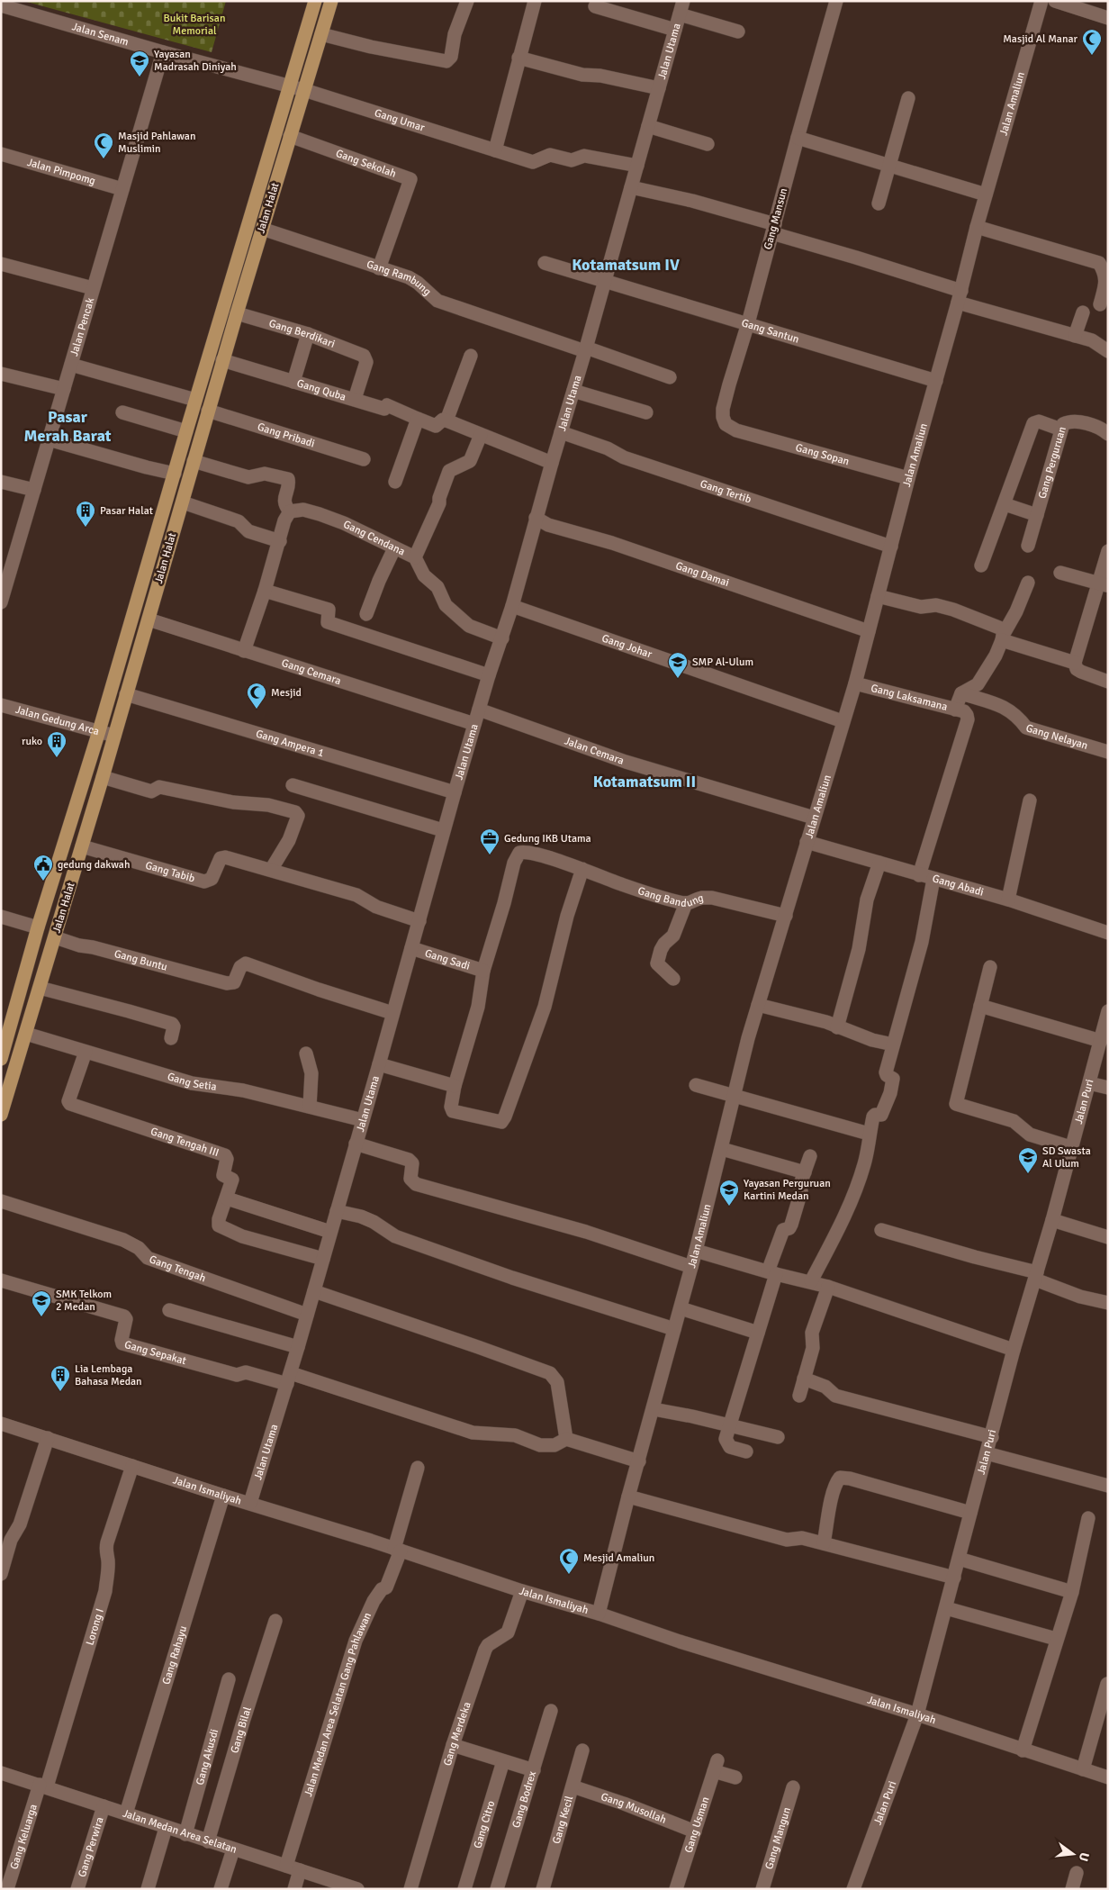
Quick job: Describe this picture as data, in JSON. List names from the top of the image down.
{
  "streets": {
    "main road": ["Jalan Halat"],
    "street": [
      "Jalan Senam",
      "Jalan Utama",
      "Jalan Amaliun",
      "Gang Umar",
      "Gang Sekolah",
      "Jalan Pimpomg",
      "Gang Mansun",
      "Gang Rambung",
      "Jalan Pencak",
      "Gang Santun",
      "Gang Berdikari",
      "Gang Quba",
      "Gang Pribadi",
      "Gang Sopan",
      "Gang Perguruan",
      "Gang Tertib",
      "Gang Cendana",
      "Gang Damai",
      "Gang Johar",
      "Gang Cemara",
      "Gang Laksamana",
      "Jalan Gedung Arca",
      "Gang Nelayan",
      "Gang Ampera 1",
      "Jalan Cemara",
      "Gang Tabib",
      "Gang Abadi",
      "Gang Bandung",
      "Gang Sadi",
      "Gang Buntu",
      "Gang Setia",
      "Jalan Puri",
      "Gang Tengah III",
      "Gang Tengah",
      "Gang Sepakat",
      "Jalan Ismaliyah",
      "Lorong I",
      "Gang Rahayu",
      "Jalan Medan Area Selatan Gang Pahlawan",
      "Gang Bilal",
      "Gang Merdeka",
      "Gang Akusdi",
      "Gang Bodrex",
      "Gang Musollah",
      "Gang Kecil",
      "Gang Usman",
      "Gang Citro",
      "Jalan Medan Area Selatan",
      "Gang Keluarga",
      "Gang Mangun",
      "Gang Perwira"
    ]
  },
  "crossings": [
    ["Jalan Senam", "Gang Umar"],
    ["Jalan Senam", "Jalan Halat"],
    ["Jalan Senam", "Jalan Pencak"],
    ["Jalan Utama", "Gang Umar"],
    ["Jalan Utama", "Gang Rambung"],
    ["Jalan Utama", "Gang Santun"],
    ["Jalan Utama", "Gang Tertib"],
    ["Jalan Utama", "Gang Cendana"],
    ["Jalan Utama", "Gang Damai"],
    ["Jalan Utama", "Gang Johar"],
    ["Jalan Utama", "Gang Cemara"],
    ["Jalan Utama", "Gang Ampera 1"],
    ["Jalan Utama", "Jalan Cemara"],
    ["Jalan Utama", "Gang Sadi"],
    ["Jalan Utama", "Gang Buntu"],
    ["Jalan Utama", "Gang Setia"],
    ["Jalan Utama", "Gang Tengah III"],
    ["Jalan Utama", "Gang Tengah"],
    ["Jalan Utama", "Gang Sepakat"],
    ["Jalan Utama", "Jalan Ismaliyah"],
    ["Jalan Amaliun", "Gang Santun"],
    ["Jalan Amaliun", "Gang Sopan"],
    ["Jalan Amaliun", "Gang Tertib"],
    ["Jalan Amaliun", "Gang Damai"],
    ["Jalan Amaliun", "Gang Johar"],
    ["Jalan Amaliun", "Gang Laksamana"],
    ["Jalan Amaliun", "Jalan Cemara"],
    ["Jalan Amaliun", "Gang Abadi"],
    ["Jalan Amaliun", "Gang Bandung"],
    ["Jalan Amaliun", "Jalan Ismaliyah"],
    ["Gang Umar", "Jalan Halat"],
    ["Gang Sekolah", "Jalan Halat"],
    ["Gang Sekolah", "Gang Rambung"],
    ["Jalan Pimpomg", "Jalan Pencak"],
    ["Jalan Halat", "Gang Rambung"],
    ["Jalan Halat", "Gang Berdikari"],
    ["Jalan Halat", "Gang Quba"],
    ["Jalan Halat", "Gang Pribadi"],
    ["Jalan Halat", "Gang Cemara"],
    ["Jalan Halat", "Jalan Gedung Arca"],
    ["Jalan Halat", "Gang Ampera 1"],
    ["Jalan Halat", "Gang Tabib"],
    ["Jalan Halat", "Gang Buntu"],
    ["Jalan Halat", "Gang Setia"],
    ["Gang Mansun", "Gang Santun"],
    ["Gang Mansun", "Gang Sopan"],
    ["Gang Berdikari", "Gang Quba"],
    ["Gang Bandung", "Gang Sadi"],
    ["Gang Setia", "Gang Tengah III"],
    ["Jalan Puri", "Jalan Ismaliyah"],
    ["Jalan Ismaliyah", "Lorong I"],
    ["Jalan Ismaliyah", "Gang Rahayu"],
    ["Jalan Ismaliyah", "Jalan Medan Area Selatan Gang Pahlawan"],
    ["Jalan Ismaliyah", "Gang Merdeka"],
    ["Lorong I", "Jalan Medan Area Selatan"],
    ["Lorong I", "Gang Keluarga"],
    ["Gang Rahayu", "Jalan Medan Area Selatan"],
    ["Jalan Medan Area Selatan Gang Pahlawan", "Jalan Medan Area Selatan"],
    ["Gang Bilal", "Jalan Medan Area Selatan"],
    ["Gang Akusdi", "Jalan Medan Area Selatan"],
    ["Gang Musollah", "Gang Kecil"],
    ["Gang Musollah", "Gang Usman"],
    ["Jalan Medan Area Selatan", "Gang Keluarga"],
    ["Jalan Medan Area Selatan", "Gang Perwira"]
  ],
  "districts": ["Kotamatsum IV", "Pasar Merah Barat", "Kotamatsum II"],
  "parks": ["Bukit Barisan Memorial"],
  "places": {
    "mosque": [
      "Masjid Al Manar",
      "Masjid Pahlawan Muslimin",
      "Mesjid",
      "Mesjid Amaliun"
    ],
    "school or university": [
      "Yayasan Madrasah Diniyah",
      "SMP Al-Ulum",
      "SD Swasta Al Ulum",
      "Yayasan Perguruan Kartini Medan",
      "SMK Telkom 2 Medan"
    ],
    "building": ["Pasar Halat", "ruko", "Lia Lembaga Bahasa Medan"],
    "office": ["Gedung IKB Utama"],
    "public building": ["gedung dakwah"]
  },
  "north": "right"
}
